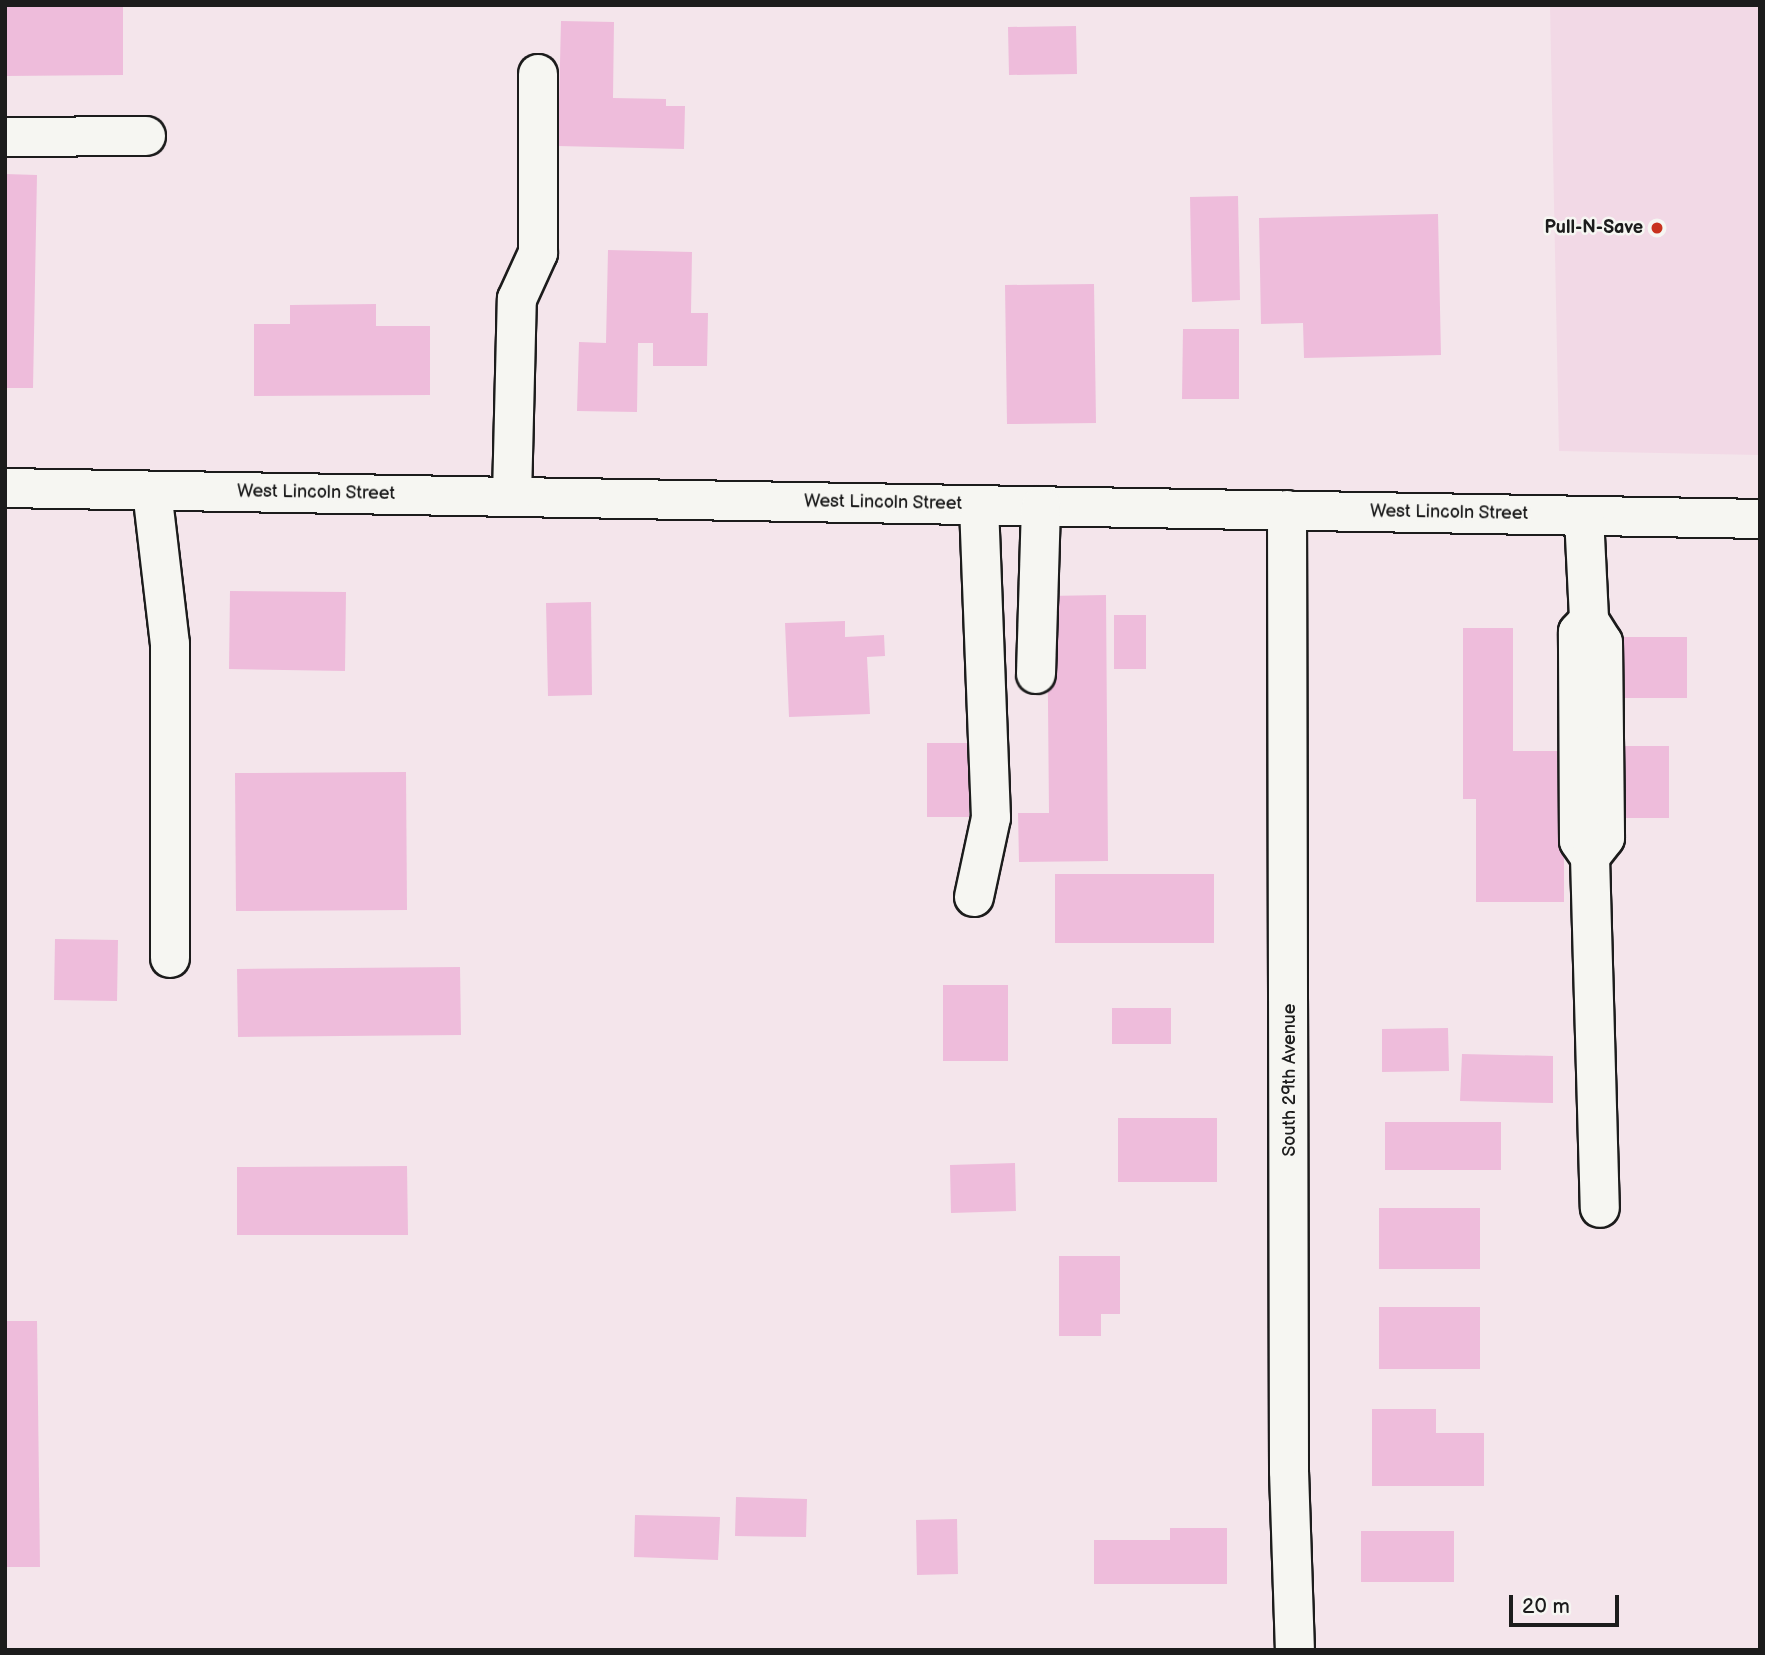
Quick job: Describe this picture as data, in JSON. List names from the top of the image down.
{
  "streets": {
    "street": ["West Lincoln Street", "South 29th Avenue"]
  },
  "crossings": [
    ["West Lincoln Street", "South 29th Avenue"]
  ],
  "places": ["Pull-N-Save"],
  "scale_bar": "20 m"
}
